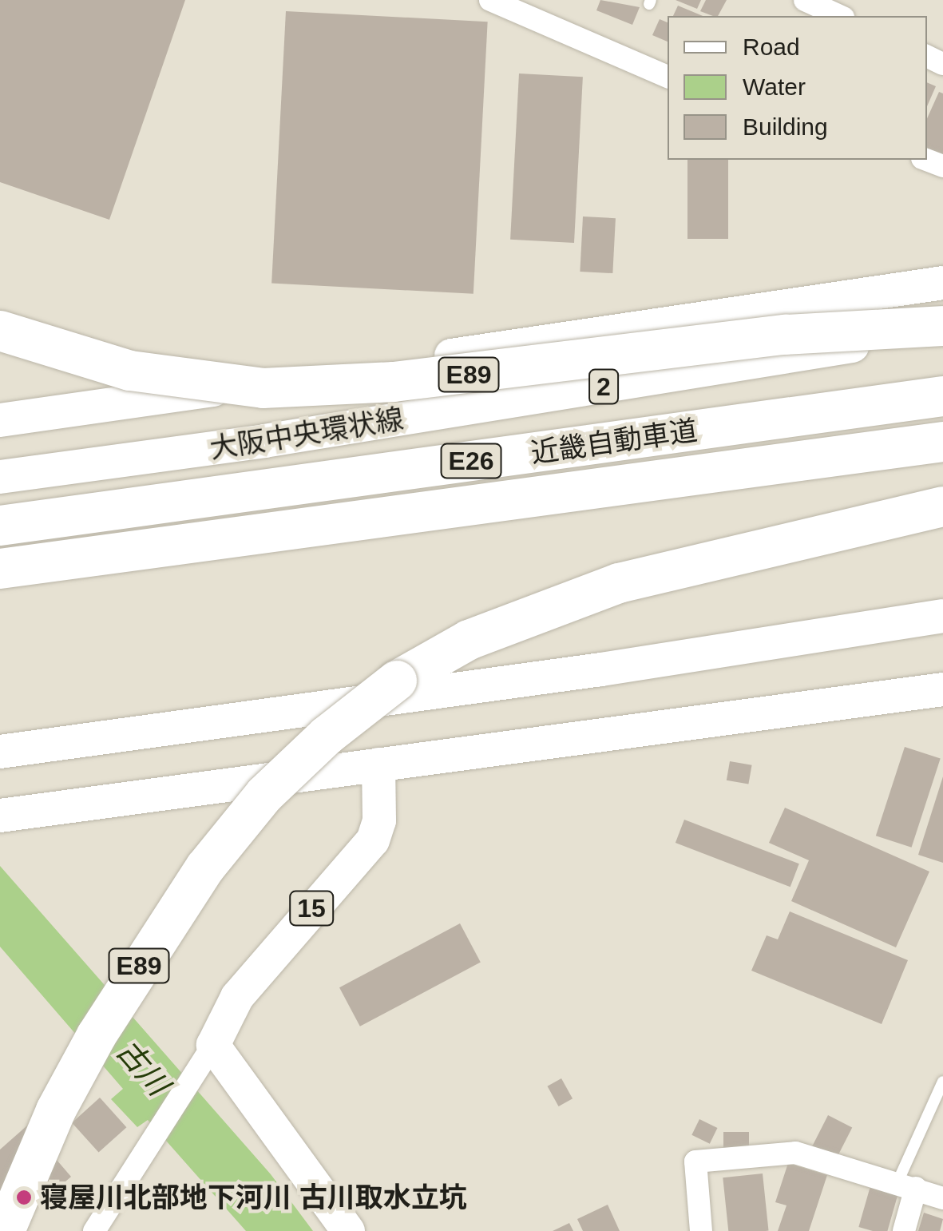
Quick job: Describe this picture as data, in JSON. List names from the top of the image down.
{
  "streets": {
    "highway": ["E89", "近畿自動車道", "E26"],
    "main road": ["2", "大阪中央環状線", "15"]
  },
  "crossings": [
    ["E89", "大阪中央環状線"]
  ],
  "water": ["古川"],
  "places": ["寝屋川北部地下河川 古川取水立坑"],
  "legend": ["Road", "Water", "Building"]
}
